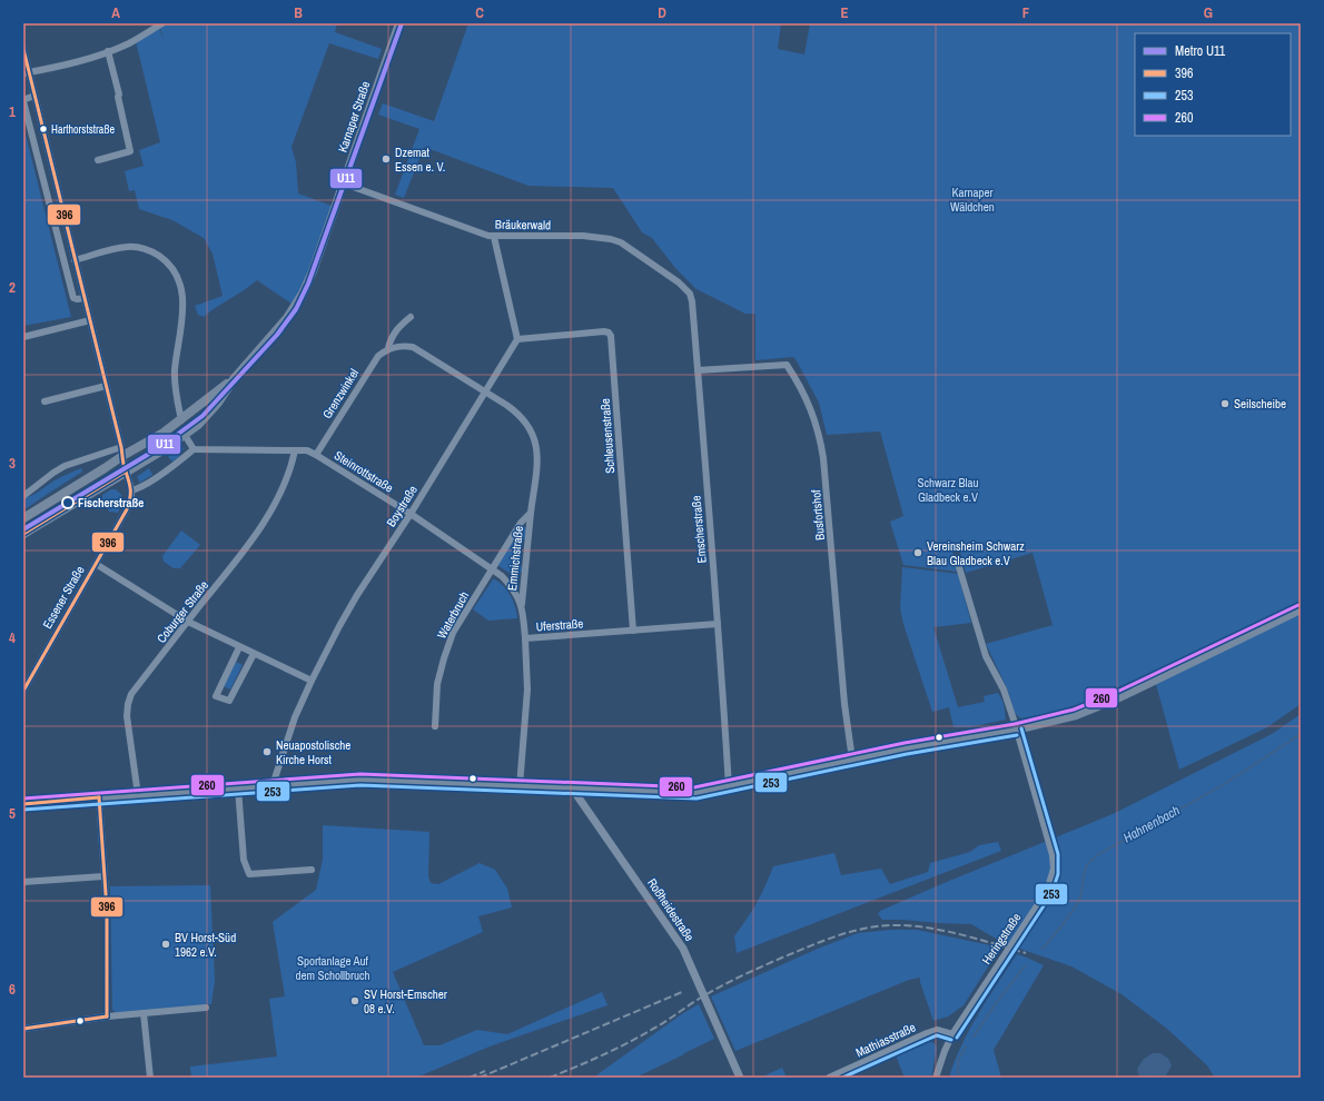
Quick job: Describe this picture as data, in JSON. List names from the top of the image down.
{
  "streets": {
    "main road": ["Karnaper Straße"],
    "street": [
      "Bräukerwald",
      "Grenzwinkel",
      "Schleusenstraße",
      "Steinrottstraße",
      "Boystraße",
      "Busfortshof",
      "Emscherstraße",
      "Emmichstraße",
      "Essener Straße",
      "Coburger Straße",
      "Waterbruch",
      "Uferstraße",
      "Roßheidestraße",
      "Heringstraße",
      "Mathiasstraße"
    ]
  },
  "crossings": [
    ["Karnaper Straße", "Bräukerwald"],
    ["Bräukerwald", "Emscherstraße"],
    ["Grenzwinkel", "Steinrottstraße"],
    ["Schleusenstraße", "Boystraße"],
    ["Schleusenstraße", "Uferstraße"],
    ["Steinrottstraße", "Boystraße"],
    ["Steinrottstraße", "Emmichstraße"],
    ["Steinrottstraße", "Coburger Straße"],
    ["Steinrottstraße", "Waterbruch"],
    ["Steinrottstraße", "Uferstraße"],
    ["Boystraße", "Emmichstraße"],
    ["Busfortshof", "Emscherstraße"],
    ["Emscherstraße", "Uferstraße"],
    ["Emmichstraße", "Waterbruch"],
    ["Heringstraße", "Mathiasstraße"]
  ],
  "water": ["Hahnenbach"],
  "parks": ["Karnaper Wäldchen", "Schwarz Blau Gladbeck e.V", "Sportanlage Auf dem Schollbruch"],
  "places": [
    "Harthorststraße",
    "Dzemat Essen e. V.",
    "Seilscheibe",
    "Fischerstraße",
    "Vereinsheim Schwarz Blau Gladbeck e.V",
    "Neuapostolische Kirche Horst",
    "BV Horst-Süd 1962 e.V.",
    "SV Horst-Emscher 08 e.V."
  ],
  "lines": [
    "metro line U11",
    "transit line 396",
    "transit line 260",
    "transit line 253"
  ],
  "legend": [
    "Metro U11",
    "396",
    "253",
    "260"
  ],
  "grid": {
    "columns": [
      "A",
      "B",
      "C",
      "D",
      "E",
      "F",
      "G"
    ],
    "rows": [
      "1",
      "2",
      "3",
      "4",
      "5",
      "6"
    ]
  }
}
